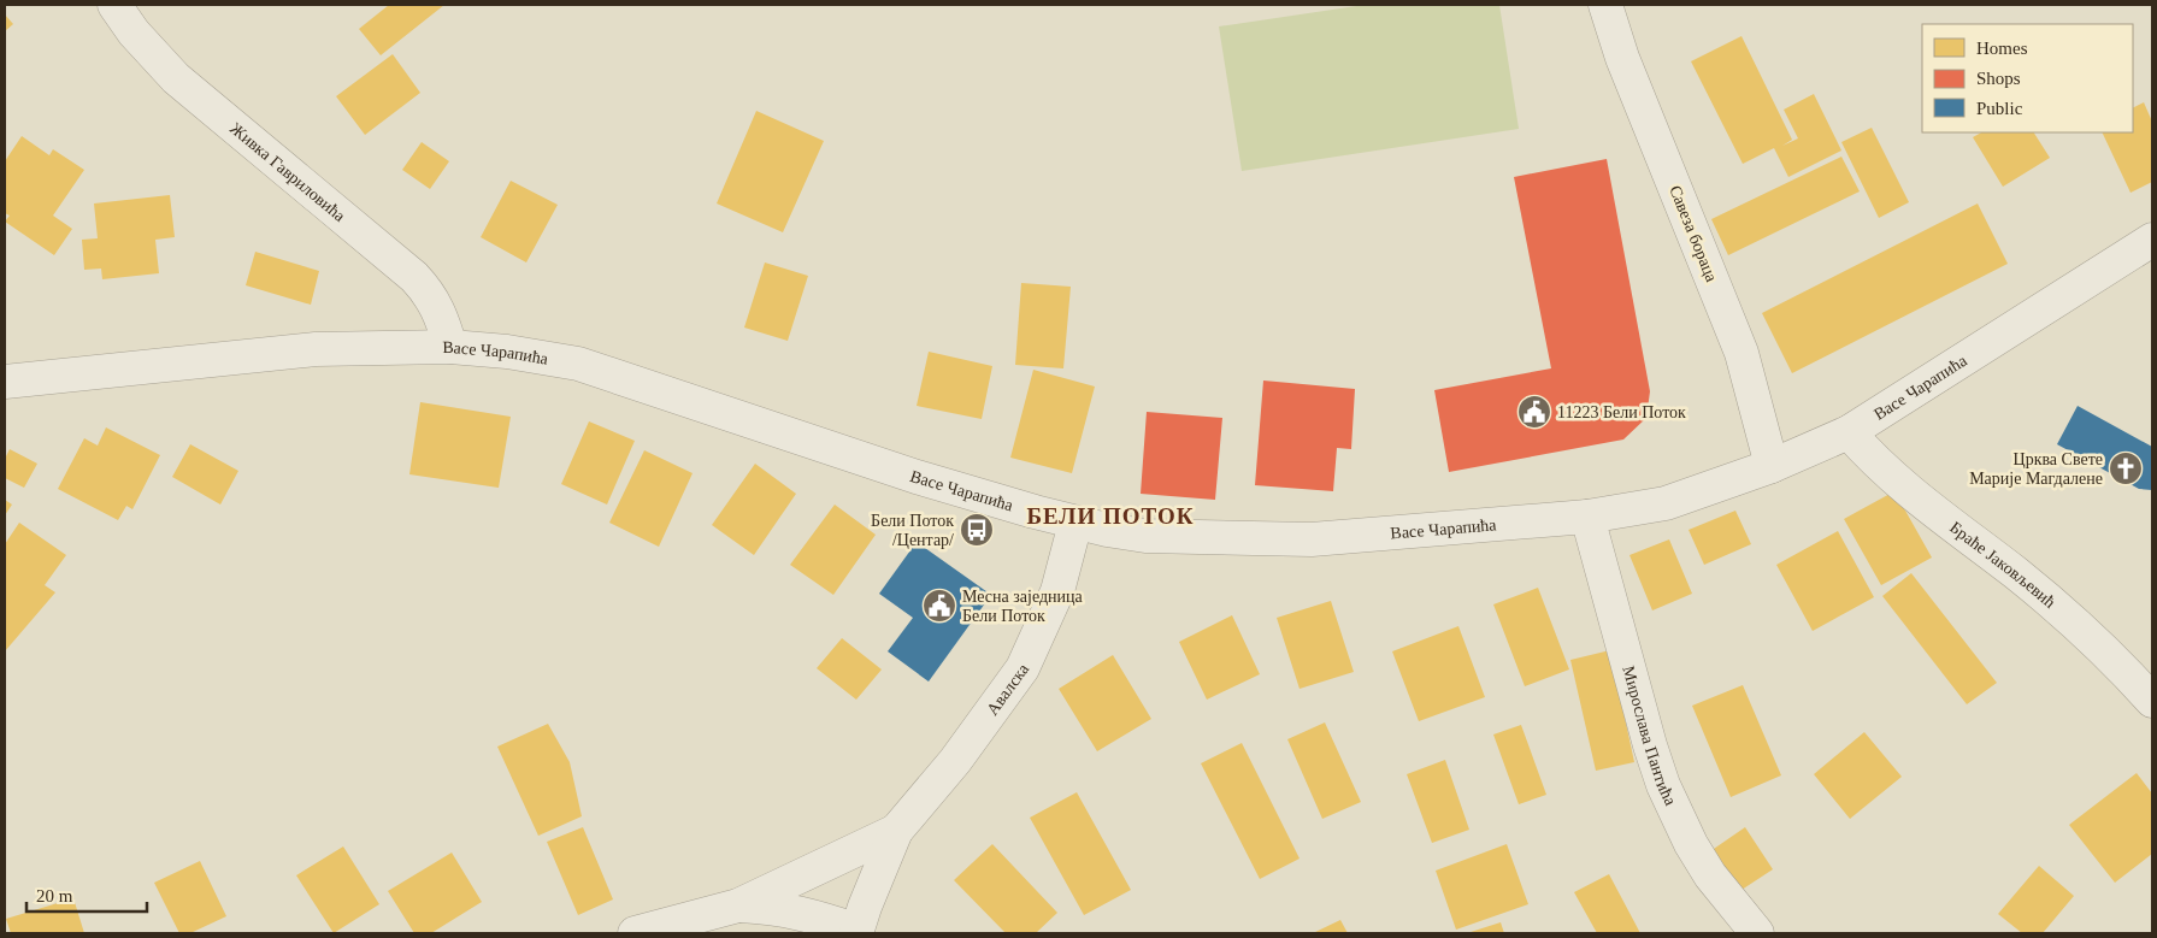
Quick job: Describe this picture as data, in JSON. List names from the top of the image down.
{
  "streets": {
    "street": [
      "Живка Гавриловића",
      "Савеза бораца",
      "Васе Чарапића",
      "Браће Јаковљевић",
      "Авалска",
      "Мирослава Пантића"
    ]
  },
  "crossings": [
    ["Живка Гавриловића", "Васе Чарапића"],
    ["Савеза бораца", "Васе Чарапића"],
    ["Васе Чарапића", "Браће Јаковљевић"],
    ["Васе Чарапића", "Авалска"],
    ["Васе Чарапића", "Мирослава Пантића"]
  ],
  "districts": ["БЕЛИ ПОТОК"],
  "places": {
    "public building": ["11223 Бели Поток", "Месна заједница Бели Поток"],
    "church": ["Црква Свете Марије Магдалене"],
    "bus stop": ["Бели Поток /Центар/"]
  },
  "legend": ["Homes", "Shops", "Public"],
  "scale_bar": "20 m"
}
